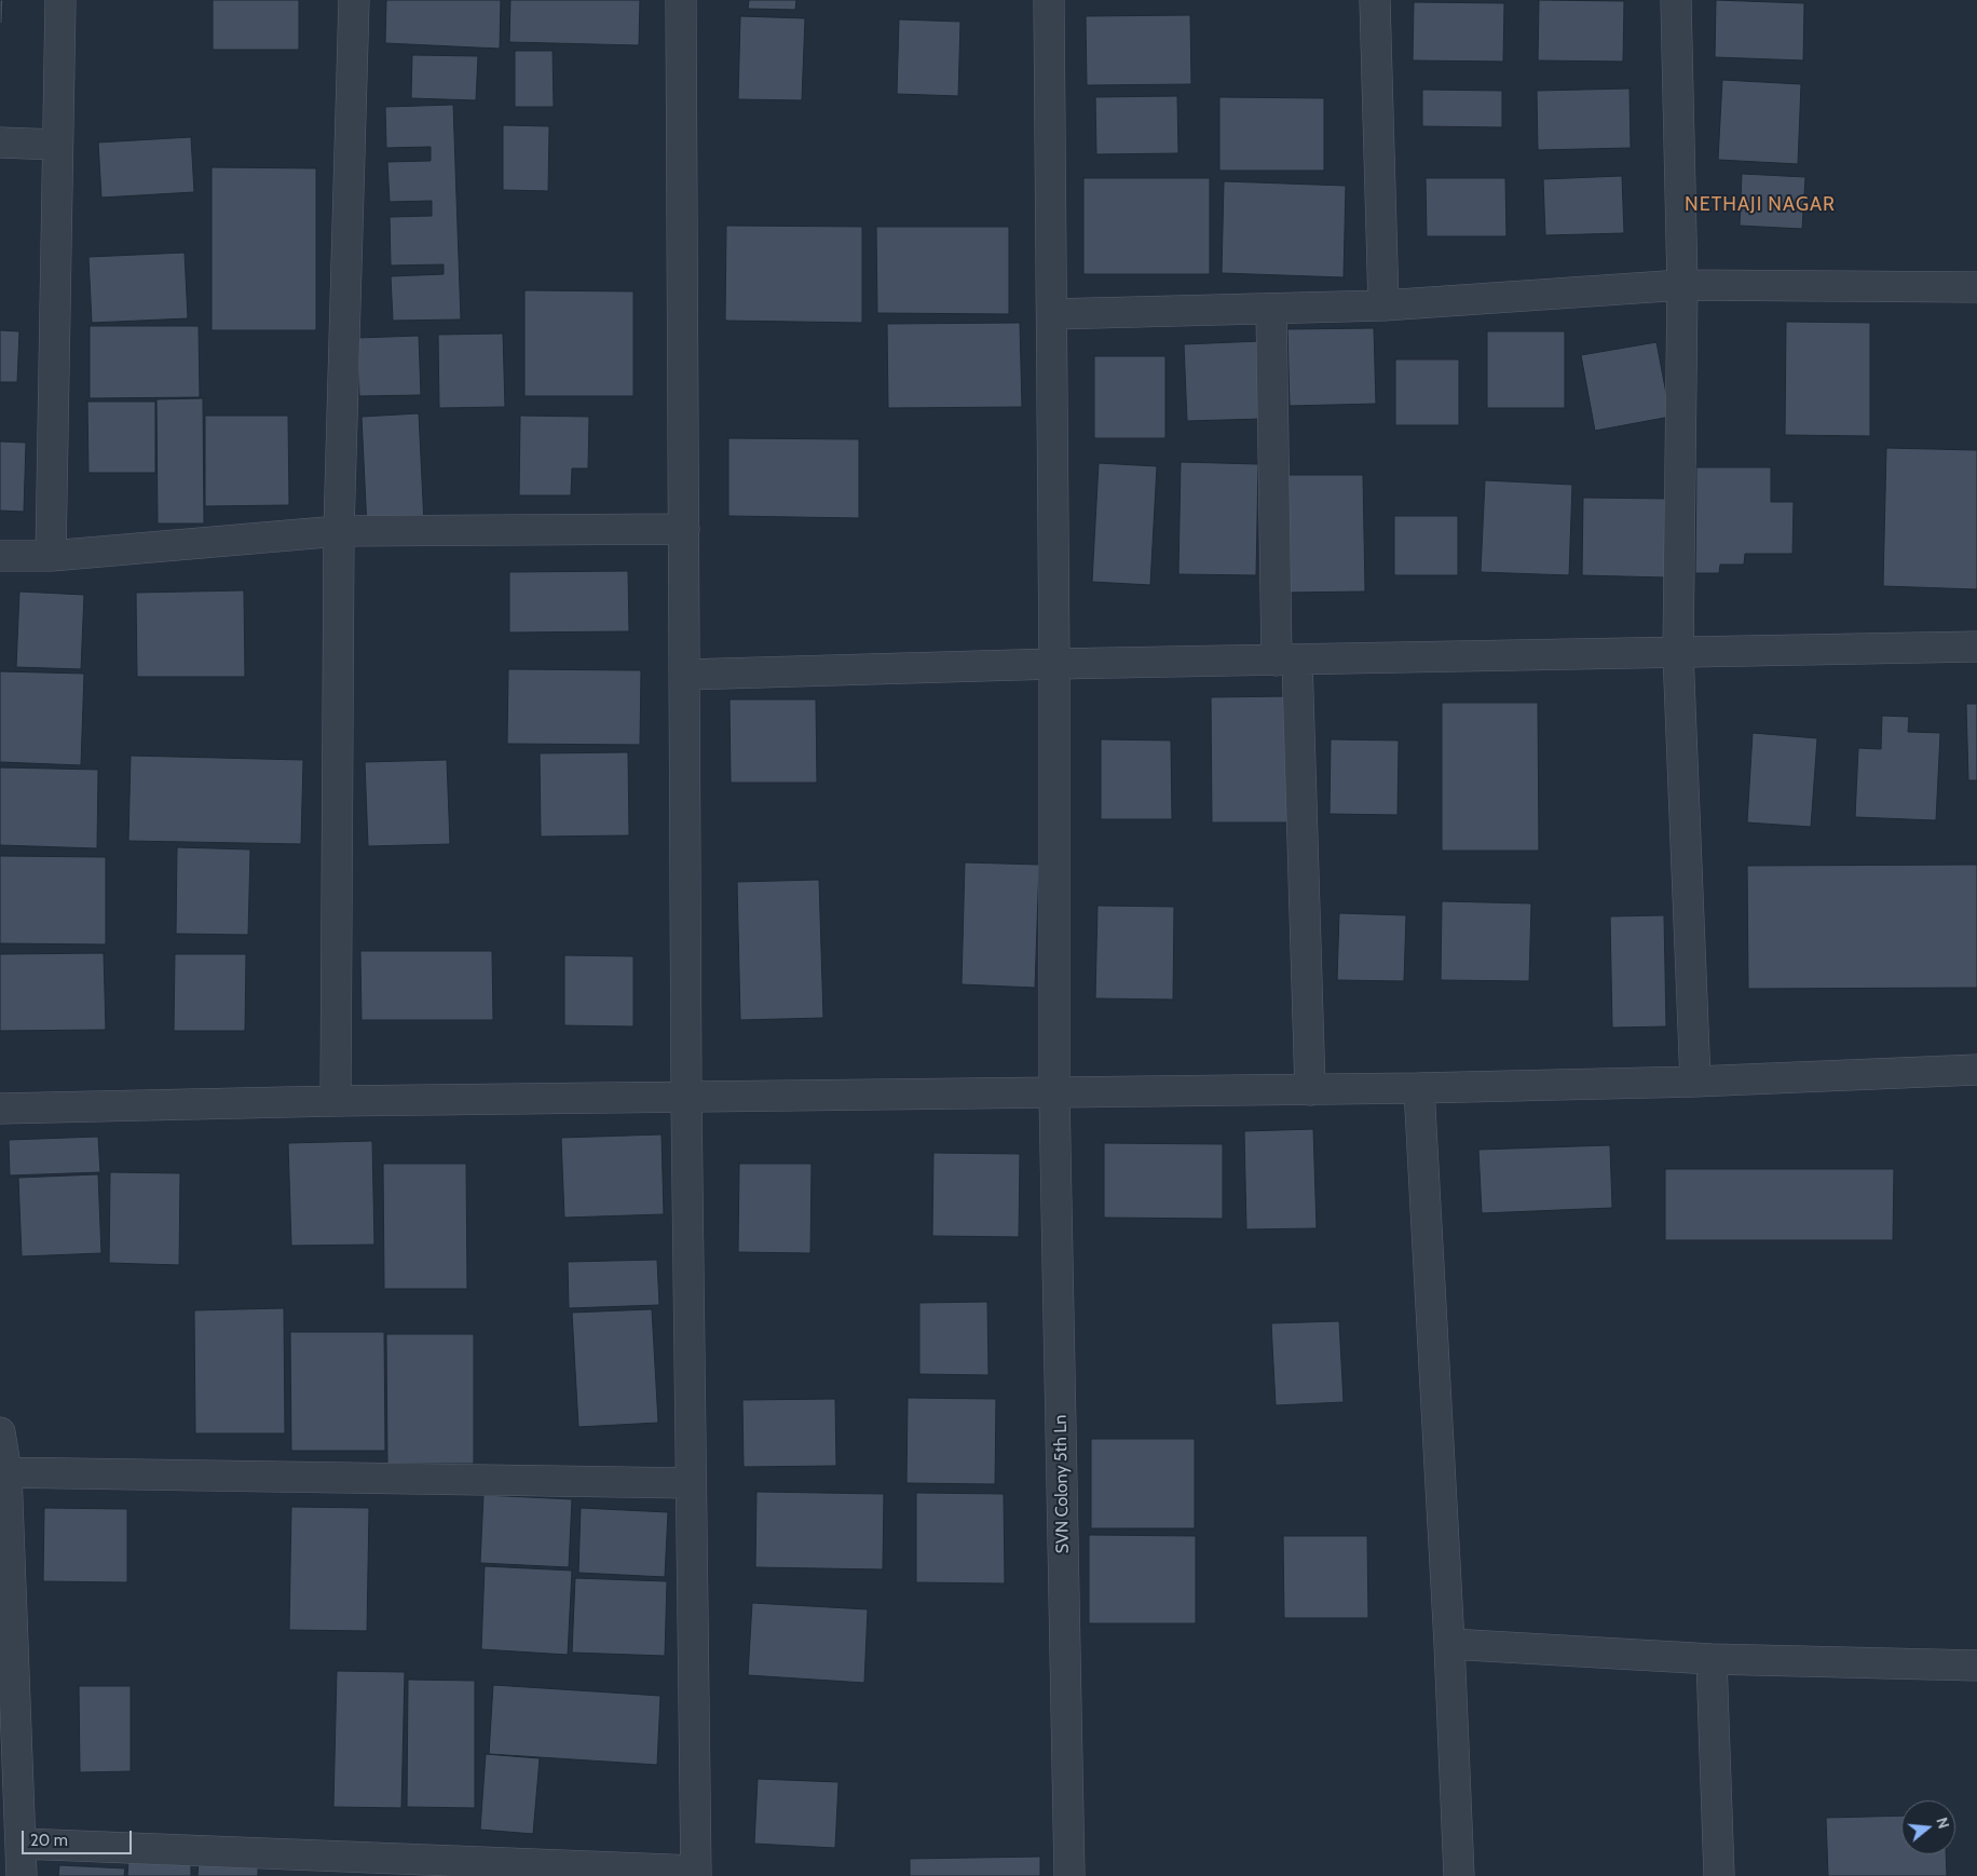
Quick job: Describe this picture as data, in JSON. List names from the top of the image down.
{
  "streets": {
    "street": ["SVN Colony 5th Ln"]
  },
  "districts": ["NETHAJI NAGAR"],
  "scale_bar": "20 m",
  "north": "right"
}
